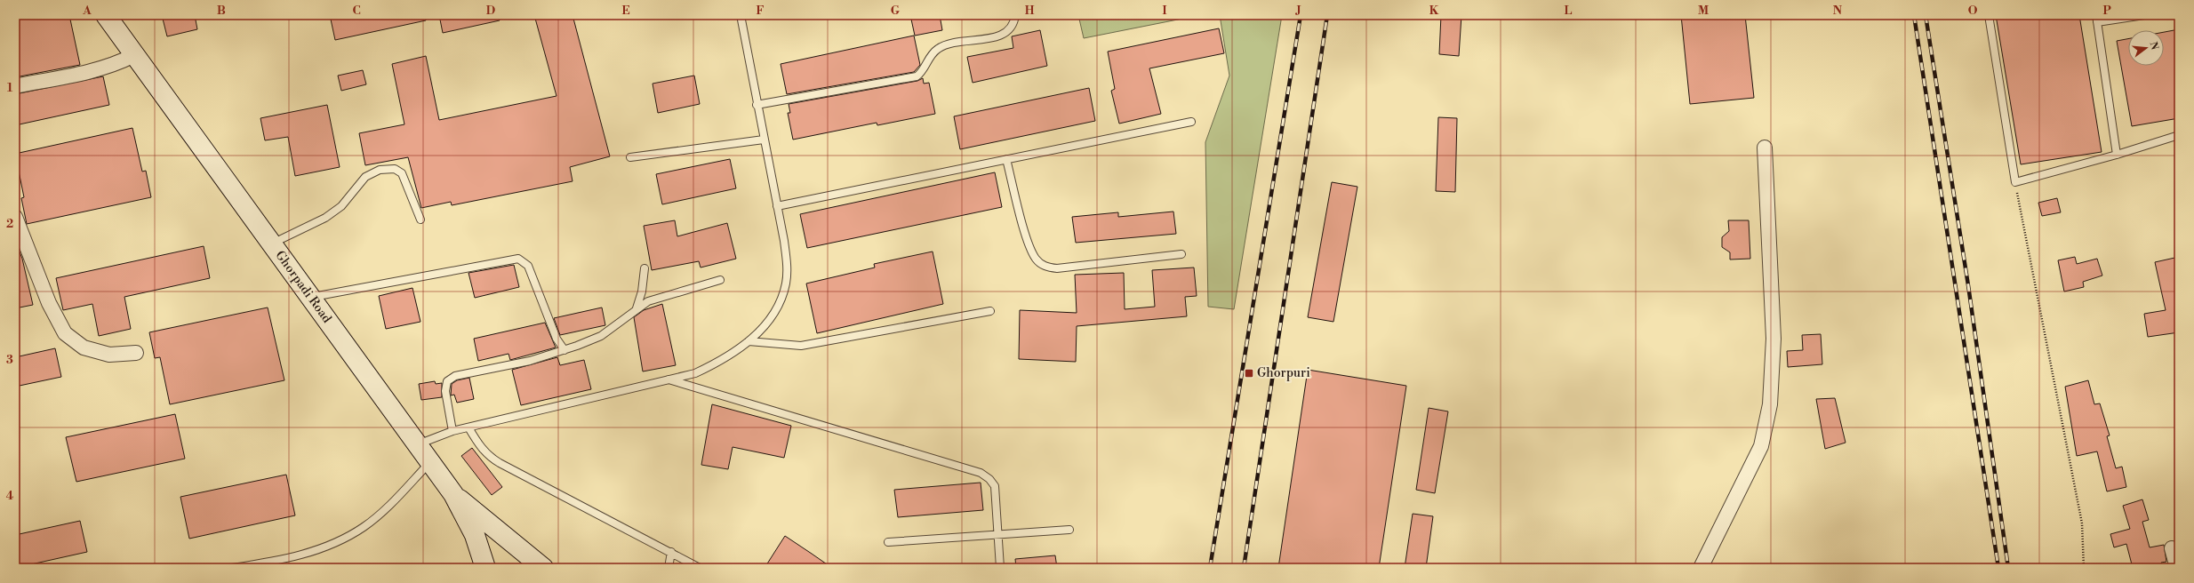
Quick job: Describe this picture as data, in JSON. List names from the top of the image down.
{
  "streets": {
    "main road": ["Ghorpadi Road"]
  },
  "places": {
    "transit": ["Ghorpuri"]
  },
  "north": "right",
  "grid": {
    "columns": [
      "A",
      "B",
      "C",
      "D",
      "E",
      "F",
      "G",
      "H",
      "I",
      "J",
      "K",
      "L",
      "M",
      "N",
      "O",
      "P"
    ],
    "rows": [
      "1",
      "2",
      "3",
      "4"
    ]
  }
}
